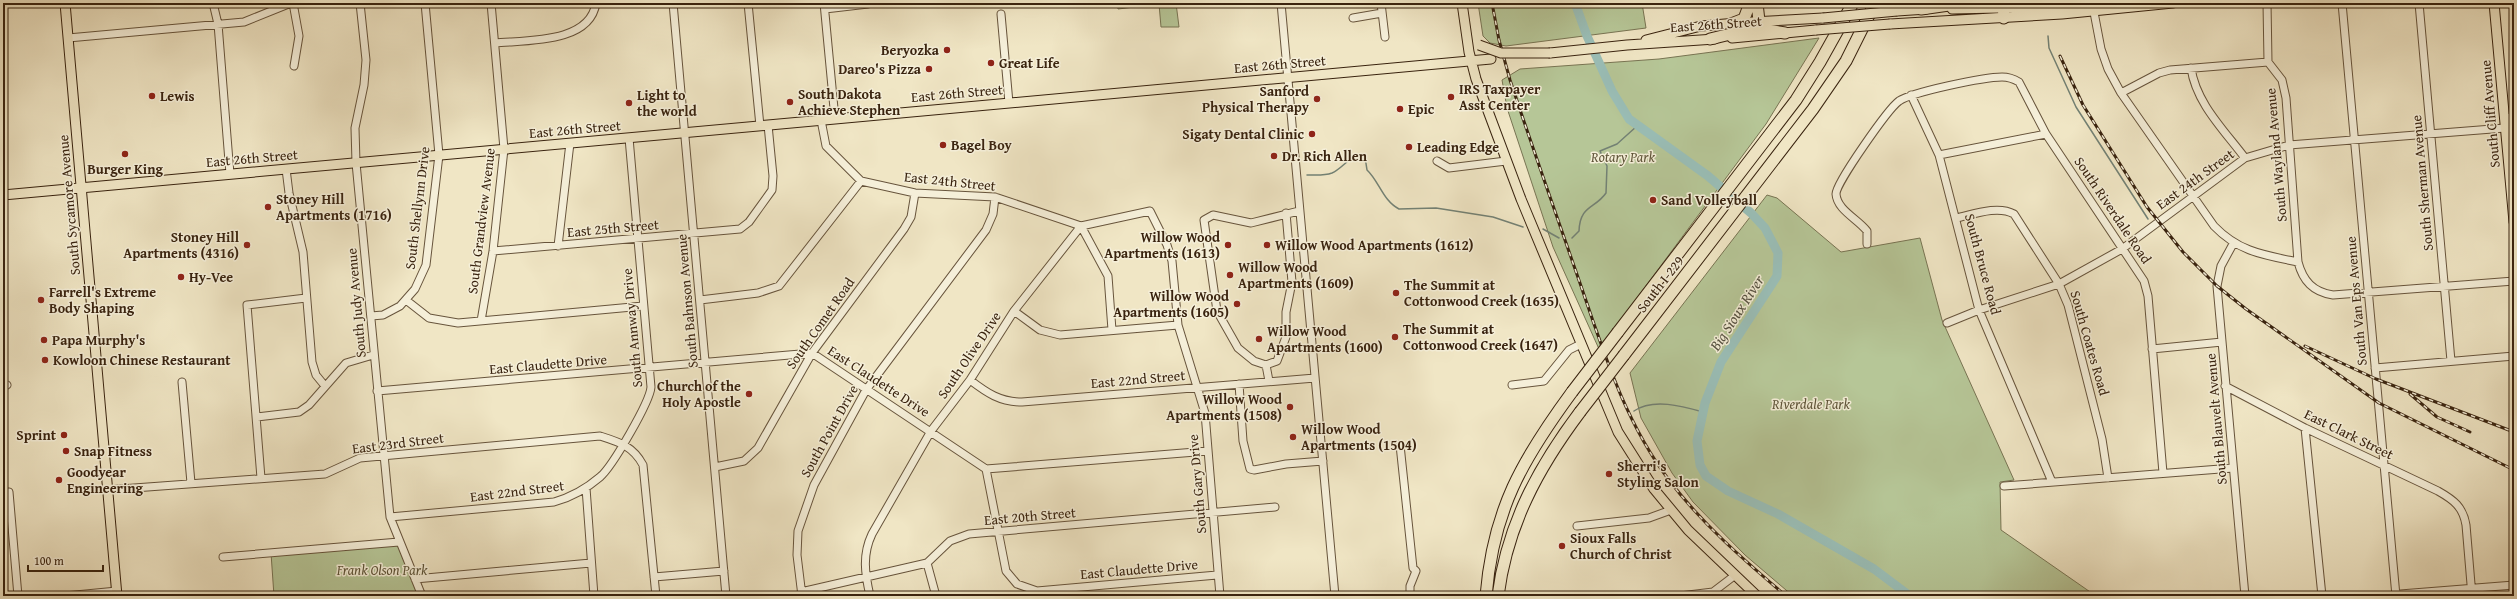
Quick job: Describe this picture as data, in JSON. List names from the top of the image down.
{
  "streets": {
    "highway": ["South I-229"],
    "main road": ["East 26th Street", "South Cliff Avenue", "South Sycamore Avenue"],
    "street": [
      "South Wayland Avenue",
      "East 24th Street",
      "South Sherman Avenue",
      "South Shellynn Drive",
      "South Riverdale Road",
      "South Grandview Avenue",
      "East 25th Street",
      "South Bruce Road",
      "South Bahnson Avenue",
      "South Van Eps Avenue",
      "South Judy Avenue",
      "South Comet Road",
      "South Annway Drive",
      "South Coates Road",
      "South Olive Drive",
      "East Claudette Drive",
      "East 22nd Street",
      "South Blauvelt Avenue",
      "South Point Drive",
      "East Clark Street",
      "East 23rd Street",
      "South Gary Drive",
      "East 20th Street"
    ]
  },
  "crossings": [
    ["East 26th Street", "South Sycamore Avenue"],
    ["East 26th Street", "South Shellynn Drive"],
    ["East 26th Street", "South Grandview Avenue"],
    ["East 26th Street", "East 25th Street"],
    ["East 26th Street", "South Bahnson Avenue"],
    ["East 26th Street", "South Judy Avenue"],
    ["East 26th Street", "South Annway Drive"],
    ["South Cliff Avenue", "East 24th Street"],
    ["South Wayland Avenue", "East 24th Street"],
    ["East 24th Street", "South Sherman Avenue"],
    ["East 24th Street", "South Riverdale Road"],
    ["East 24th Street", "South Bruce Road"],
    ["East 24th Street", "South Van Eps Avenue"],
    ["East 24th Street", "South Comet Road"],
    ["East 24th Street", "South Coates Road"],
    ["East 24th Street", "South Olive Drive"],
    ["East 24th Street", "South Point Drive"],
    ["East 24th Street", "South Gary Drive"],
    ["South Sycamore Avenue", "East 23rd Street"],
    ["South Shellynn Drive", "South Judy Avenue"],
    ["South Riverdale Road", "South Bruce Road"],
    ["South Grandview Avenue", "East 25th Street"],
    ["East 25th Street", "South Bahnson Avenue"],
    ["East 25th Street", "South Annway Drive"],
    ["South Bruce Road", "South Coates Road"],
    ["South Bahnson Avenue", "South Comet Road"],
    ["South Bahnson Avenue", "East Claudette Drive"],
    ["South Van Eps Avenue", "East Clark Street"],
    ["South Judy Avenue", "East Claudette Drive"],
    ["South Judy Avenue", "East 22nd Street"],
    ["South Judy Avenue", "East 23rd Street"],
    ["South Comet Road", "East Claudette Drive"],
    ["South Annway Drive", "East Claudette Drive"],
    ["South Annway Drive", "East 22nd Street"],
    ["South Annway Drive", "East 23rd Street"],
    ["South Olive Drive", "East Claudette Drive"],
    ["South Olive Drive", "East 22nd Street"],
    ["South Olive Drive", "South Gary Drive"],
    ["East Claudette Drive", "South Point Drive"],
    ["East Claudette Drive", "South Gary Drive"],
    ["East Claudette Drive", "East 20th Street"],
    ["East 22nd Street", "East 23rd Street"],
    ["East 22nd Street", "South Gary Drive"],
    ["South Blauvelt Avenue", "East Clark Street"],
    ["South Gary Drive", "East 20th Street"]
  ],
  "water": ["Big Sioux River"],
  "parks": ["Rotary Park", "Riverdale Park", "Frank Olson Park"],
  "places": [
    "Beryozka",
    "Great Life",
    "Dareo's Pizza",
    "Lewis",
    "IRS Taxpayer Asst Center",
    "Sanford Physical Therapy",
    "South Dakota Achieve Stephen",
    "Light to the world",
    "Epic",
    "Sigaty Dental Clinic",
    "Bagel Boy",
    "Leading Edge",
    "Burger King",
    "Dr. Rich Allen",
    "Sand Volleyball",
    "Stoney Hill Apartments (1716)",
    "Stoney Hill Apartments (4316)",
    "Willow Wood Apartments (1613)",
    "Willow Wood Apartments (1612)",
    "Willow Wood Apartments (1609)",
    "Hy-Vee",
    "The Summit at Cottonwood Creek (1635)",
    "Farrell's Extreme Body Shaping",
    "Willow Wood Apartments (1605)",
    "The Summit at Cottonwood Creek (1647)",
    "Willow Wood Apartments (1600)",
    "Papa Murphy's",
    "Kowloon Chinese Restaurant",
    "Church of the Holy Apostle",
    "Willow Wood Apartments (1508)",
    "Sprint",
    "Willow Wood Apartments (1504)",
    "Snap Fitness",
    "Sherri's Styling Salon",
    "Goodyear Engineering",
    "Sioux Falls Church of Christ"
  ],
  "scale_bar": "100 m"
}
